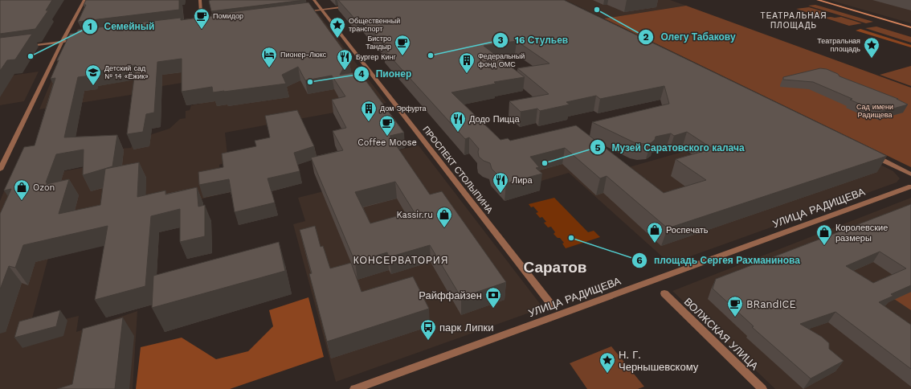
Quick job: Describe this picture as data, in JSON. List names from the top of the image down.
{
  "streets": {
    "street": ["ПРОСПЕКТ СТОЛЫПИНА", "УЛИЦА РАДИЩЕВА", "ВОЛЖСКАЯ УЛИЦА"]
  },
  "districts": ["ТЕАТРАЛЬНАЯ ПЛОЩАДЬ", "КОНСЕРВАТОРИЯ", "Саратов"],
  "parks": ["Сад имени Радищева"],
  "places": {
    "other": [
      "Олегу Табакову",
      "16 Стульев",
      "Семейный",
      "Пионер",
      "Музей Саратовского калача",
      "площадь Сергея Рахманинова"
    ],
    "cafe": [
      "Помидор",
      "Бистро Тандыр",
      "Coffee Moose",
      "BRandICE"
    ],
    "place": ["Общественный транспорт", "Театральная площадь", "Н. Г. Чернышевскому"],
    "hotel": ["Пионер-Люкс"],
    "restaurant": ["Бургер Кинг", "Додо Пицца", "Лира"],
    "building": ["Федеральный фонд ОМС", "Дом Эрфурта"],
    "school or university": ["Детский сад № 14 «Ёжик»"],
    "shop": [
      "Ozon",
      "Kassir.ru",
      "Роспечать",
      "Королевские размеры"
    ],
    "bank": ["Райффайзен"],
    "bus stop": ["парк Липки"]
  }
}
